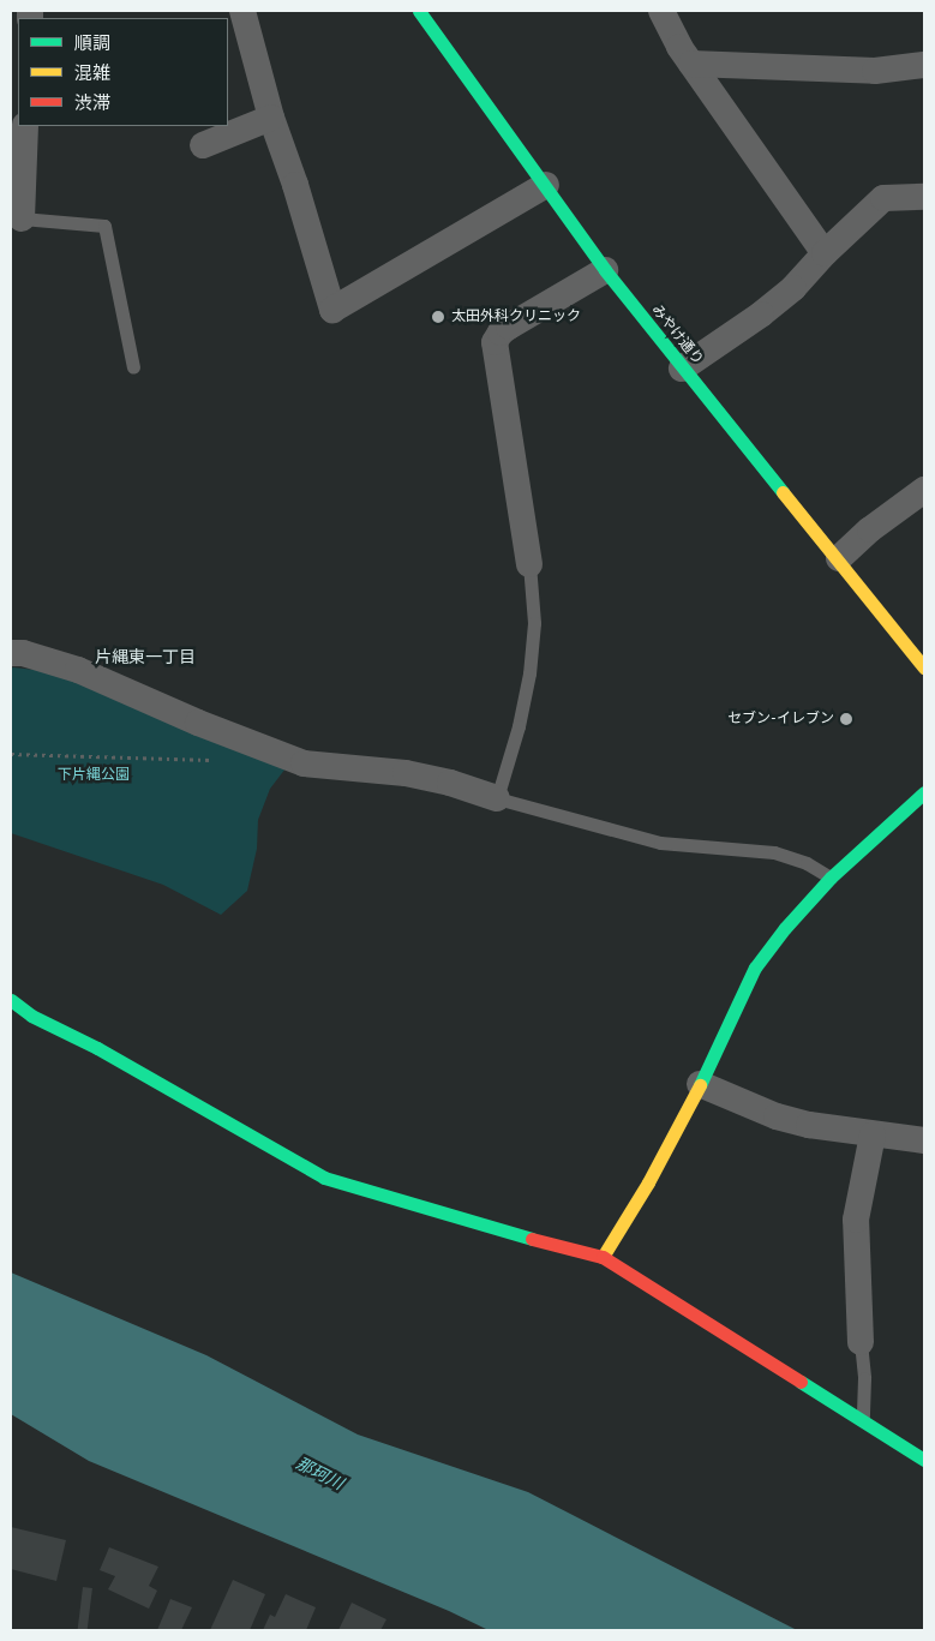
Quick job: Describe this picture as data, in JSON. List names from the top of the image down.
{
  "streets": {
    "main road": ["みやけ通り"]
  },
  "districts": ["片縄東一丁目"],
  "water": ["那珂川"],
  "parks": ["下片縄公園"],
  "places": ["太田外科クリニック", "セブン-イレブン"],
  "legend": ["順調", "混雑", "渋滞"]
}
